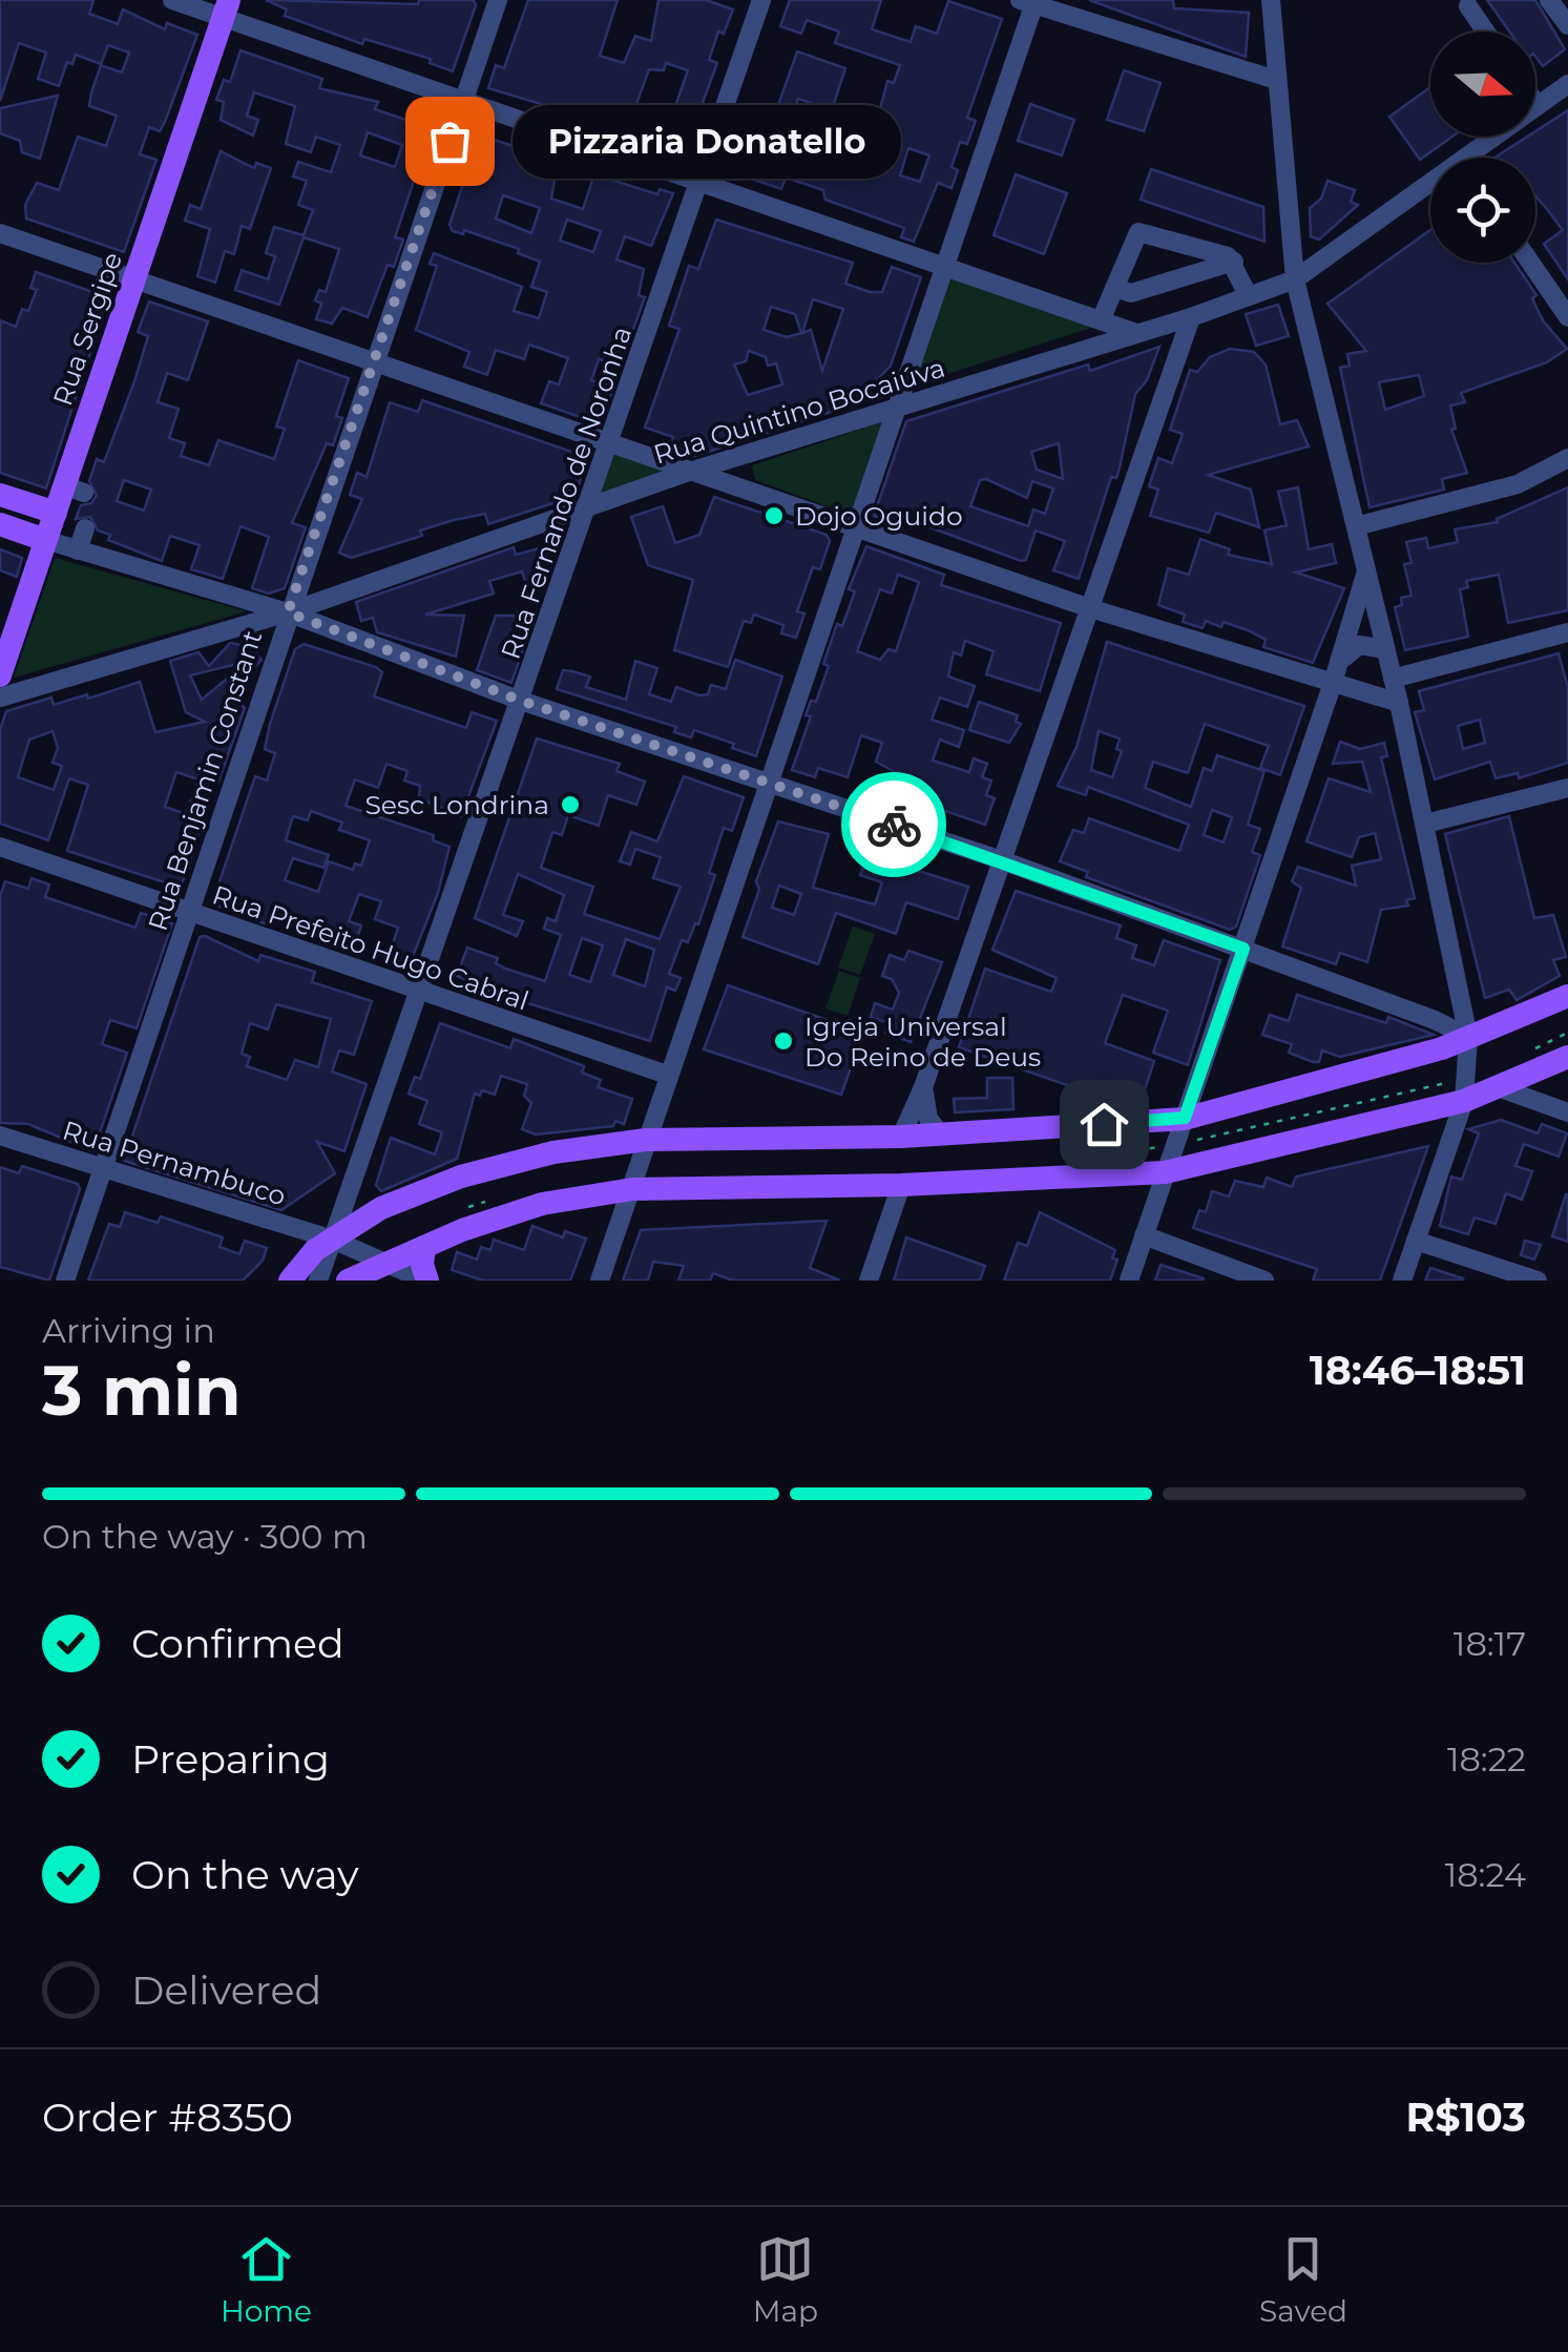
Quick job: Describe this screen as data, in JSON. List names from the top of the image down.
{
  "streets": {
    "main road": ["Rua Sergipe"],
    "street": [
      "Rua Quintino Bocaiúva",
      "Rua Fernando de Noronha",
      "Rua Benjamin Constant",
      "Rua Prefeito Hugo Cabral",
      "Rua Pernambuco"
    ]
  },
  "crossings": [
    ["Rua Quintino Bocaiúva", "Rua Fernando de Noronha"],
    ["Rua Quintino Bocaiúva", "Rua Benjamin Constant"],
    ["Rua Fernando de Noronha", "Rua Prefeito Hugo Cabral"],
    ["Rua Fernando de Noronha", "Rua Pernambuco"],
    ["Rua Benjamin Constant", "Rua Prefeito Hugo Cabral"],
    ["Rua Benjamin Constant", "Rua Pernambuco"]
  ],
  "places": [
    "Pizzaria Donatello",
    "Dojo Oguido",
    "Sesc Londrina",
    "Igreja Universal Do Reino de Deus"
  ],
  "north": "right",
  "page": {
    "bubble": "Pizzaria Donatello",
    "heading": ["3 min", "Arriving in", "18:46–18:51"],
    "panel": ["Order #8350", "R$103"],
    "bar": "On the way · 300 m",
    "list": [
      ["Confirmed", "18:17"],
      ["Preparing", "18:22"],
      ["On the way", "18:24"],
      "Delivered"
    ],
    "tabs": ["Home", "Map", "Saved"]
  }
}
